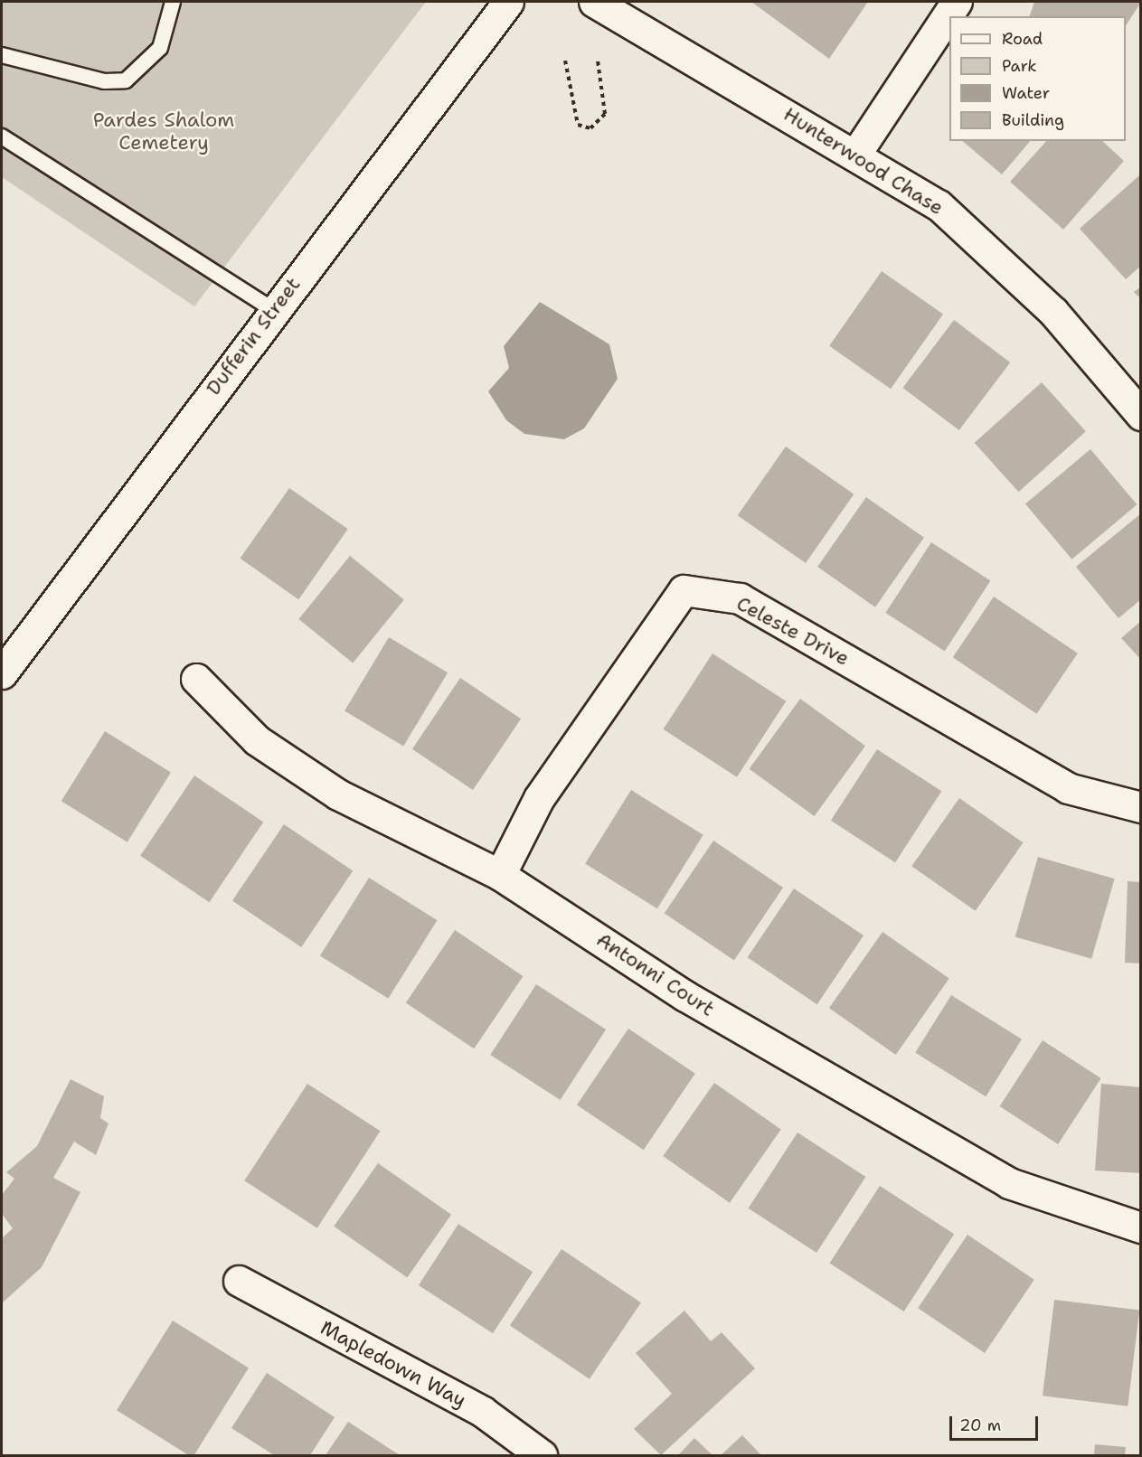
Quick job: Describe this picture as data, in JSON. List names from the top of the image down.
{
  "streets": {
    "street": [
      "Hunterwood Chase",
      "Dufferin Street",
      "Celeste Drive",
      "Antonni Court",
      "Mapledown Way"
    ]
  },
  "crossings": [
    ["Celeste Drive", "Antonni Court"]
  ],
  "parks": ["Pardes Shalom Cemetery"],
  "legend": [
    "Road",
    "Park",
    "Water",
    "Building"
  ],
  "scale_bar": "20 m"
}
